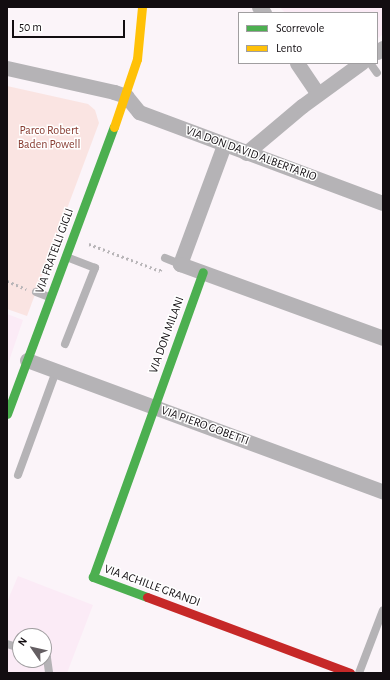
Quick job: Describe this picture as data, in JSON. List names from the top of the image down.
{
  "streets": {
    "street": [
      "VIA DON DAVID ALBERTARIO",
      "VIA FRATELLI GIGLI",
      "VIA DON MILANI",
      "VIA PIERO GOBETTI",
      "VIA ACHILLE GRANDI"
    ]
  },
  "crossings": [
    ["VIA DON DAVID ALBERTARIO", "VIA FRATELLI GIGLI"],
    ["VIA FRATELLI GIGLI", "VIA PIERO GOBETTI"],
    ["VIA DON MILANI", "VIA PIERO GOBETTI"],
    ["VIA DON MILANI", "VIA ACHILLE GRANDI"],
    ["VIA PIERO GOBETTI", "VIA ACHILLE GRANDI"]
  ],
  "parks": ["Parco Robert Baden Powell"],
  "legend": ["Scorrevole", "Lento"],
  "scale_bar": "50 m",
  "north": "top left"
}
